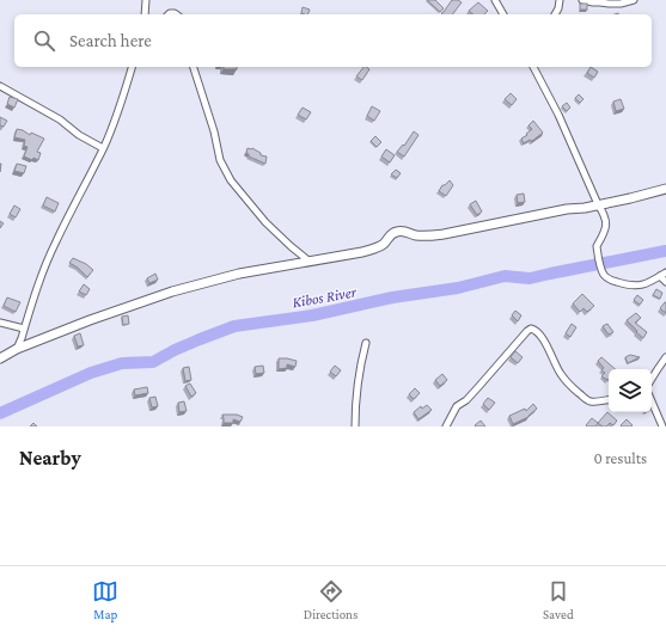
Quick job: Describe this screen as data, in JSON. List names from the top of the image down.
{
  "water": ["Kibos River"],
  "page": {
    "search": "Search here",
    "heading": ["Nearby", "0 results"],
    "nav": ["Map", "Directions", "Saved"]
  }
}
